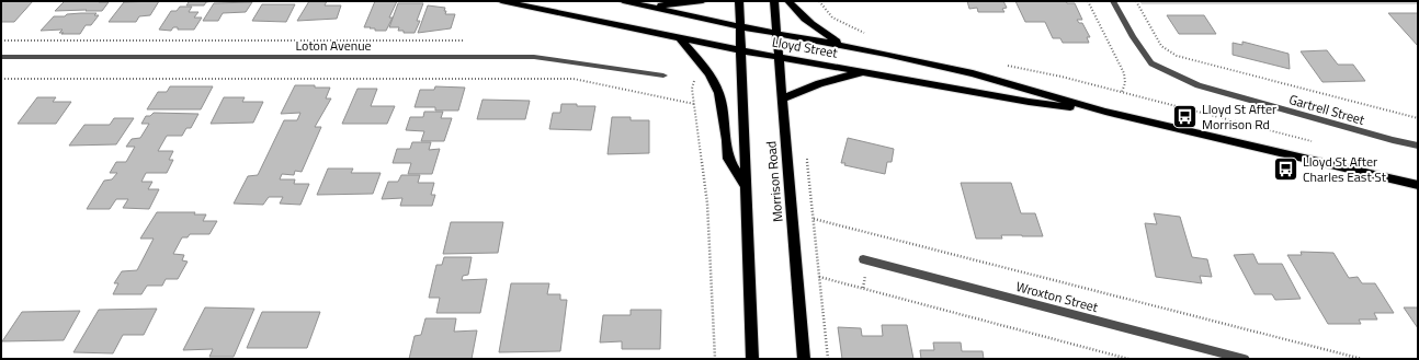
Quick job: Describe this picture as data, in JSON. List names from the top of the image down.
{
  "streets": {
    "main road": ["Lloyd Street", "Morrison Road"],
    "street": ["Loton Avenue", "Gartrell Street", "Wroxton Street"]
  },
  "crossings": [
    ["Lloyd Street", "Morrison Road"]
  ],
  "places": {
    "bus stop": ["Lloyd St After Morrison Rd", "Lloyd St After Charles East St"]
  }
}
